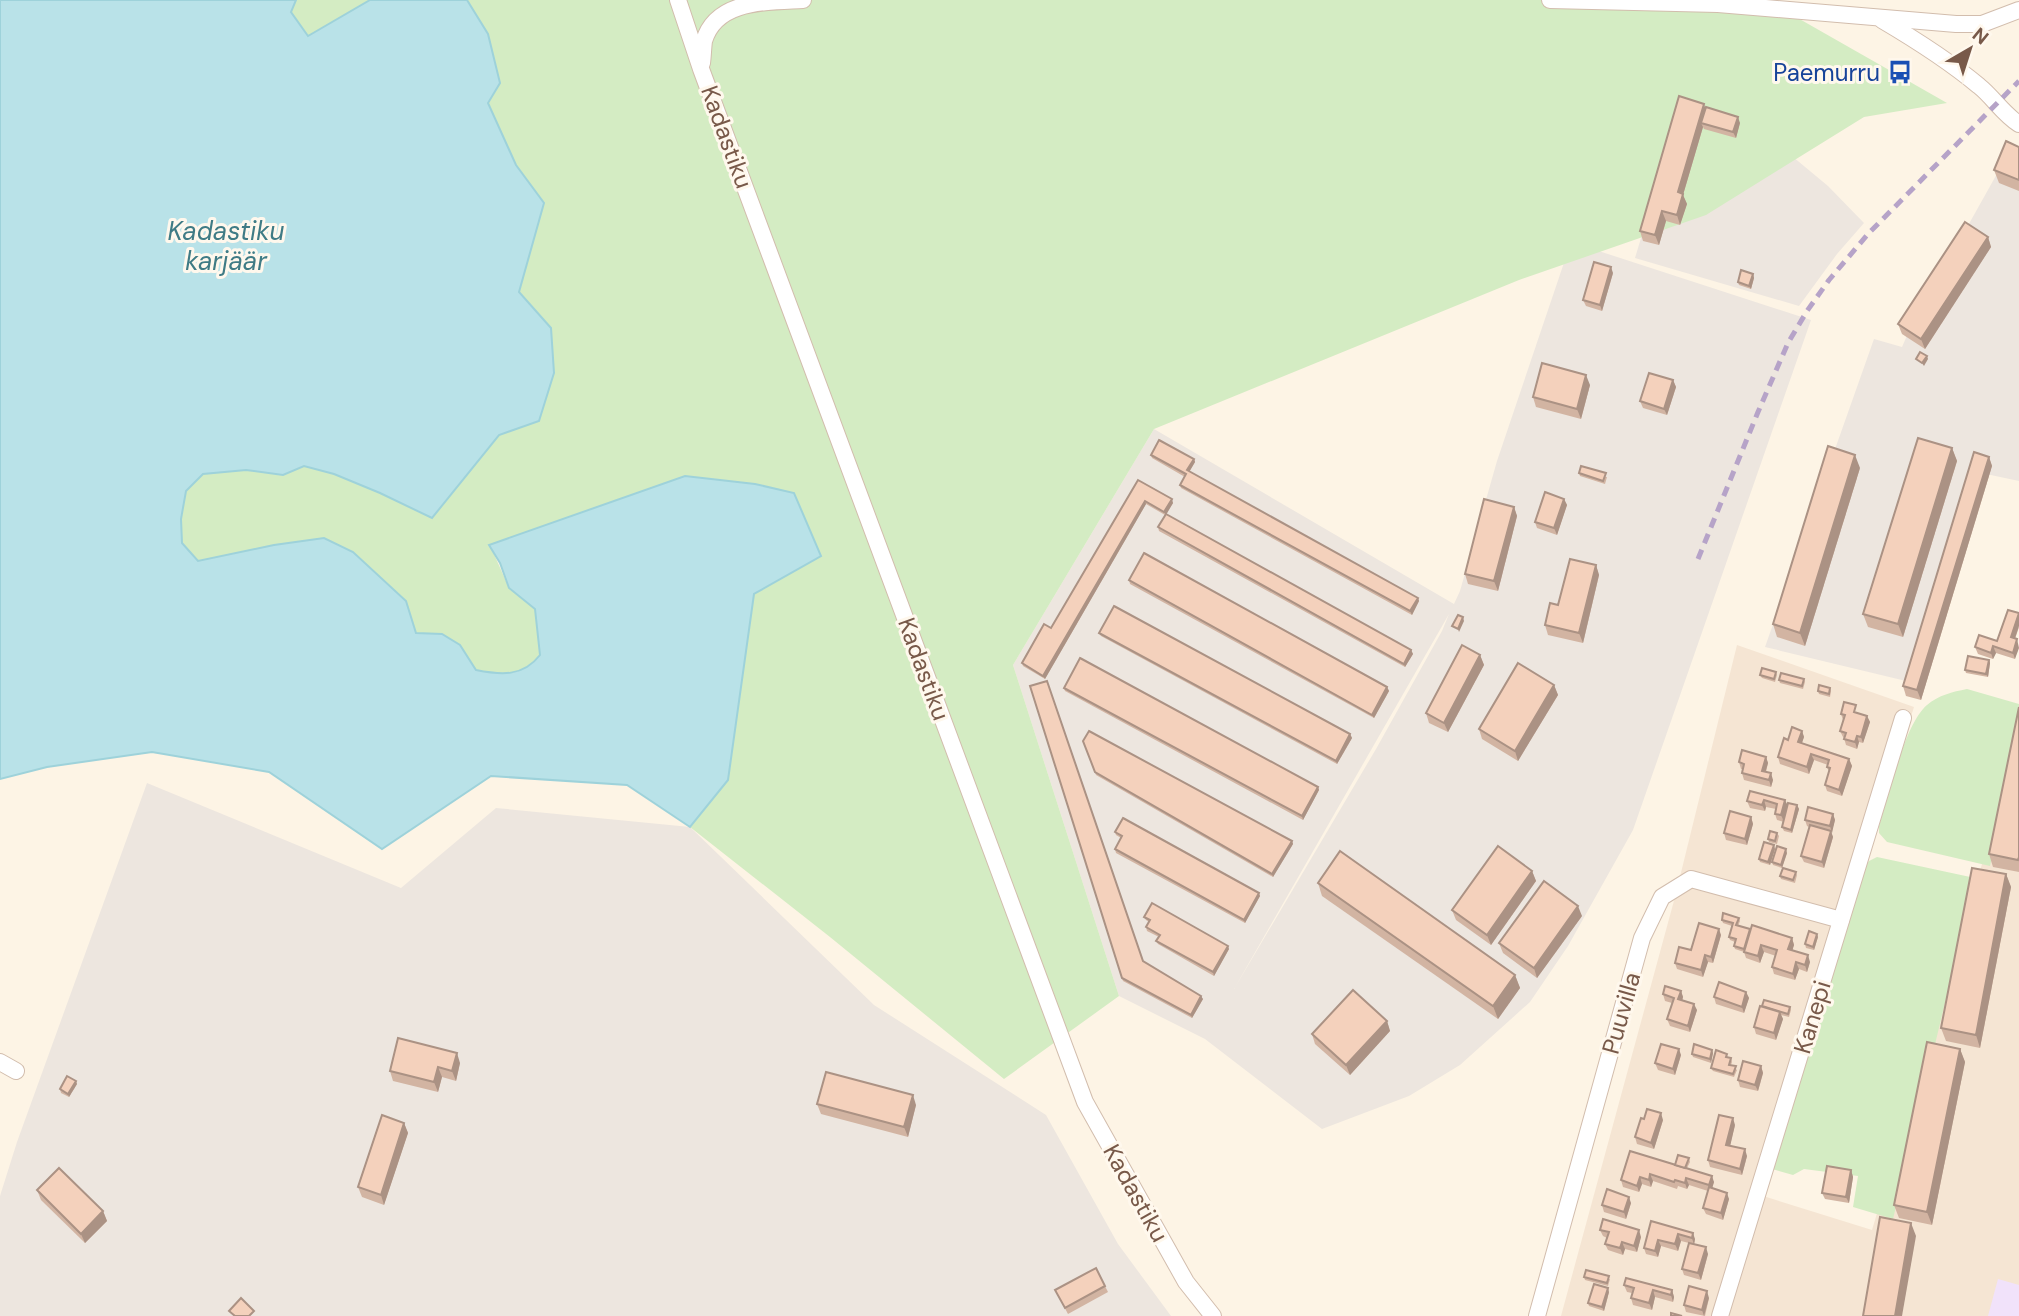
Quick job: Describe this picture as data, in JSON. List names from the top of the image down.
{
  "streets": {
    "street": ["Kadastiku", "Puuvilla", "Kanepi"]
  },
  "crossings": [
    ["Puuvilla", "Kanepi"]
  ],
  "water": ["Kadastiku karjäär"],
  "places": {
    "bus stop": ["Paemurru"]
  },
  "north": "top right"
}
